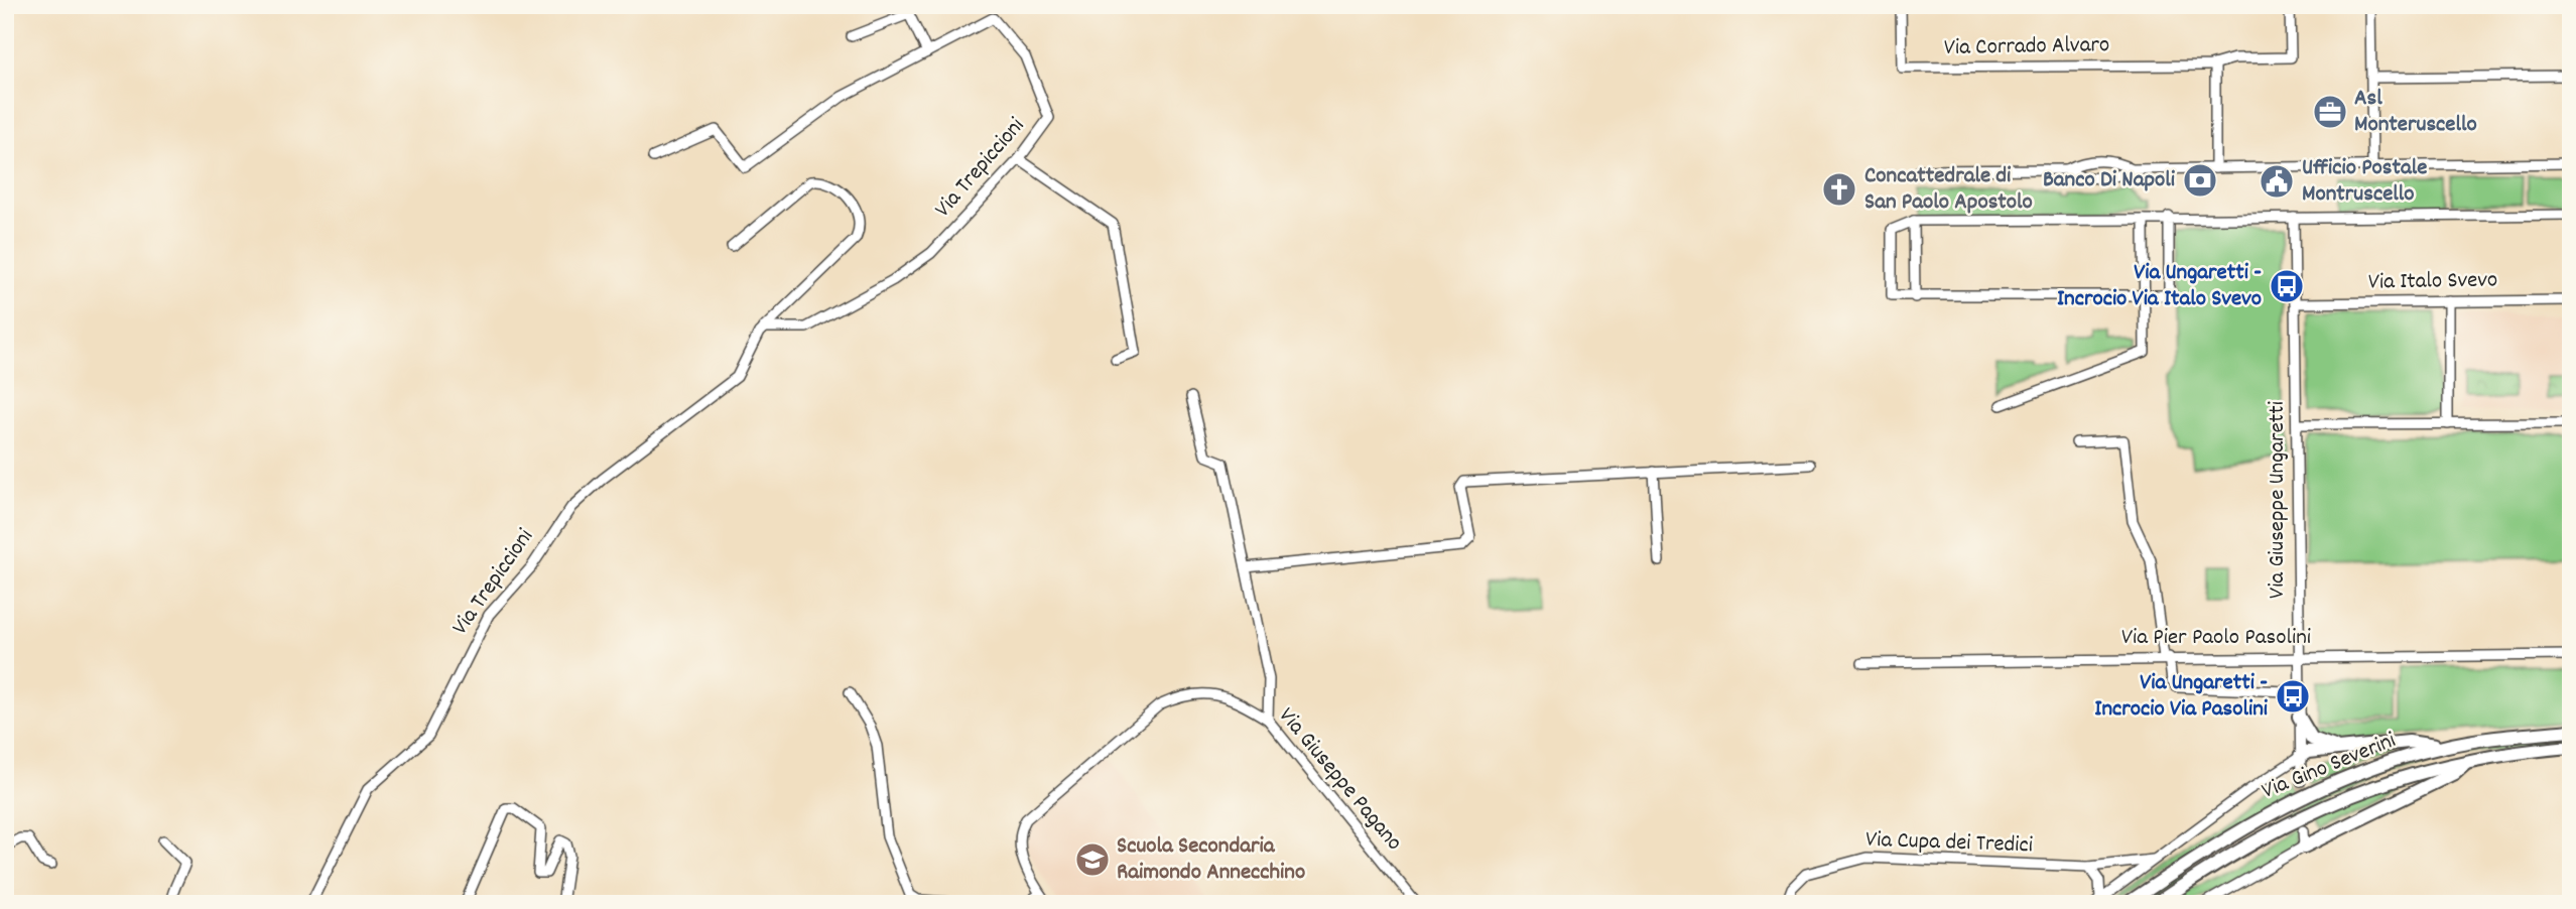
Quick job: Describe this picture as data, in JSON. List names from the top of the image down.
{
  "streets": {
    "street": [
      "Via Corrado Alvaro",
      "Via Trepiccioni",
      "Via Italo Svevo",
      "Via Giuseppe Ungaretti",
      "Via Pier Paolo Pasolini",
      "Via Gino Severini",
      "Via Giuseppe Pagano",
      "Via Cupa dei Tredici"
    ]
  },
  "crossings": [
    ["Via Italo Svevo", "Via Giuseppe Ungaretti"],
    ["Via Giuseppe Ungaretti", "Via Pier Paolo Pasolini"],
    ["Via Giuseppe Ungaretti", "Via Gino Severini"],
    ["Via Gino Severini", "Via Cupa dei Tredici"]
  ],
  "places": {
    "office": ["Asl Monteruscello"],
    "bank": ["Banco Di Napoli"],
    "public building": ["Ufficio Postale Montruscello"],
    "church": ["Concattedrale di San Paolo Apostolo"],
    "bus stop": ["Via Ungaretti - Incrocio Via Italo Svevo", "Via Ungaretti - Incrocio Via Pasolini"],
    "school or university": ["Scuola Secondaria Raimondo Annecchino"]
  }
}
